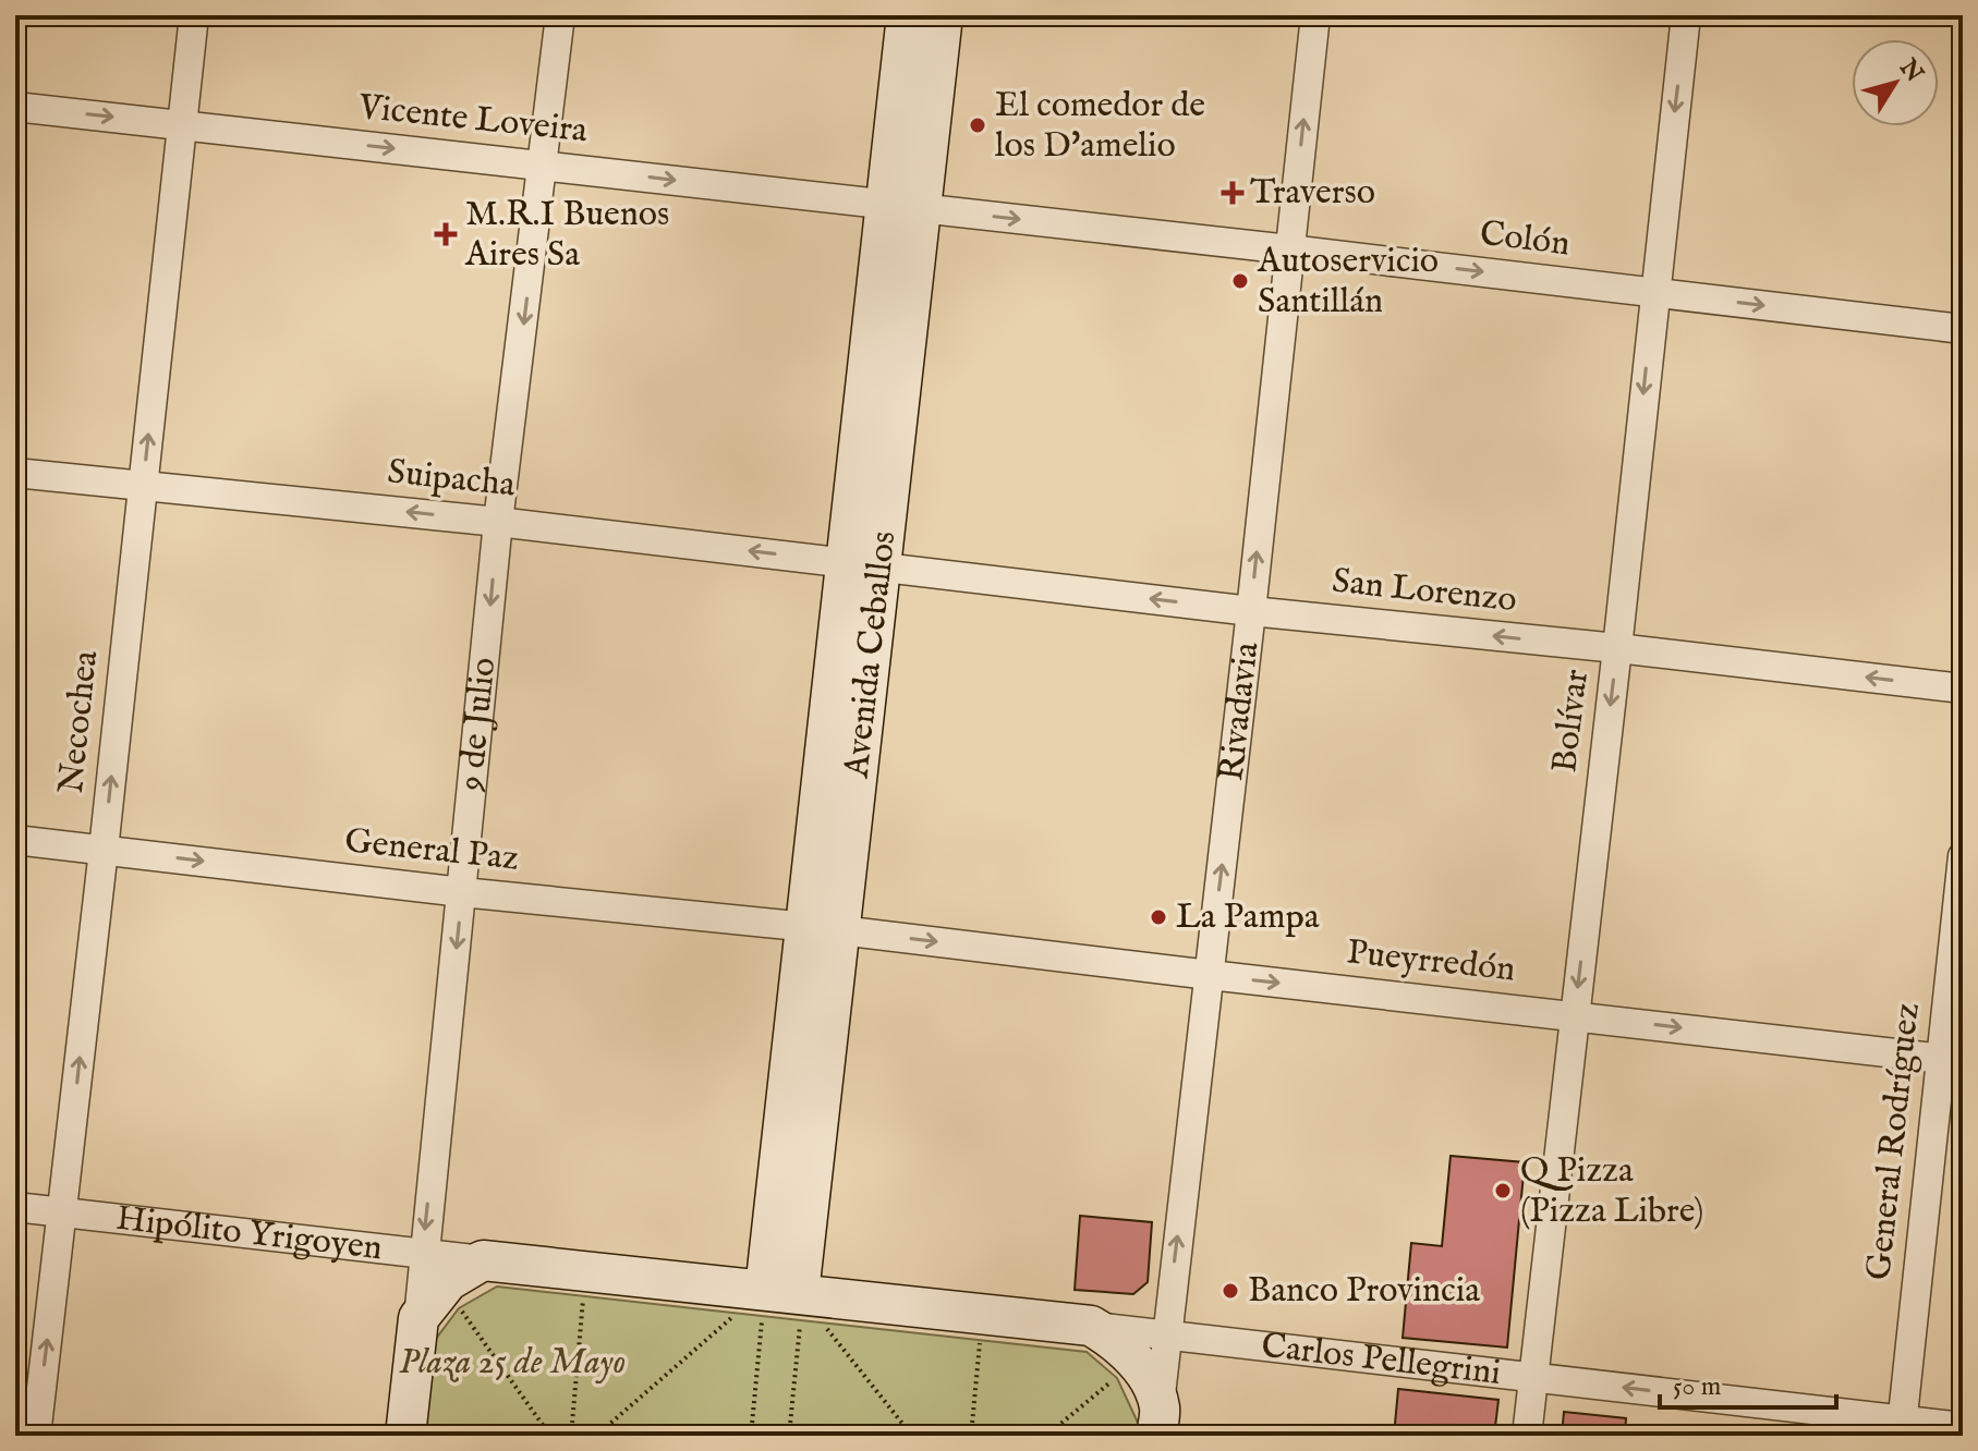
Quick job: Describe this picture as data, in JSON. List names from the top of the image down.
{
  "streets": {
    "main road": [
      "Avenida Ceballos",
      "Rivadavia",
      "9 de Julio",
      "Hipólito Yrigoyen",
      "Carlos Pellegrini"
    ],
    "street": [
      "Vicente Loveira",
      "Colón",
      "Suipacha",
      "San Lorenzo",
      "Bolívar",
      "Necochea",
      "General Paz",
      "Pueyrredón",
      "General Rodríguez"
    ]
  },
  "crossings": [
    ["Vicente Loveira", "Colón"],
    ["Vicente Loveira", "Avenida Ceballos"],
    ["Vicente Loveira", "Necochea"],
    ["Vicente Loveira", "9 de Julio"],
    ["Colón", "Avenida Ceballos"],
    ["Colón", "Rivadavia"],
    ["Colón", "Bolívar"],
    ["Suipacha", "San Lorenzo"],
    ["Suipacha", "Avenida Ceballos"],
    ["Suipacha", "Necochea"],
    ["Suipacha", "9 de Julio"],
    ["San Lorenzo", "Avenida Ceballos"],
    ["San Lorenzo", "Rivadavia"],
    ["San Lorenzo", "Bolívar"],
    ["Avenida Ceballos", "General Paz"],
    ["Avenida Ceballos", "Pueyrredón"],
    ["Avenida Ceballos", "Hipólito Yrigoyen"],
    ["Avenida Ceballos", "Carlos Pellegrini"],
    ["Rivadavia", "Pueyrredón"],
    ["Rivadavia", "Carlos Pellegrini"],
    ["Bolívar", "Pueyrredón"],
    ["Bolívar", "Carlos Pellegrini"],
    ["Necochea", "General Paz"],
    ["Necochea", "Hipólito Yrigoyen"],
    ["9 de Julio", "General Paz"],
    ["9 de Julio", "Hipólito Yrigoyen"],
    ["General Paz", "Pueyrredón"],
    ["Pueyrredón", "General Rodríguez"],
    ["General Rodríguez", "Carlos Pellegrini"],
    ["Hipólito Yrigoyen", "Carlos Pellegrini"]
  ],
  "one_way": [
    "Vicente Loveira",
    "Colón",
    "Suipacha",
    "San Lorenzo",
    "Rivadavia",
    "Bolívar",
    "Necochea",
    "9 de Julio",
    "General Paz",
    "Pueyrredón"
  ],
  "parks": ["Plaza 25 de Mayo"],
  "places": {
    "other": [
      "El comedor de los D'amelio",
      "Autoservicio Santillán",
      "La Pampa",
      "Q Pizza (Pizza Libre)",
      "Banco Provincia"
    ],
    "health": ["Traverso", "M.R.I Buenos Aires Sa"]
  },
  "scale_bar": "50 m",
  "north": "top right"
}
